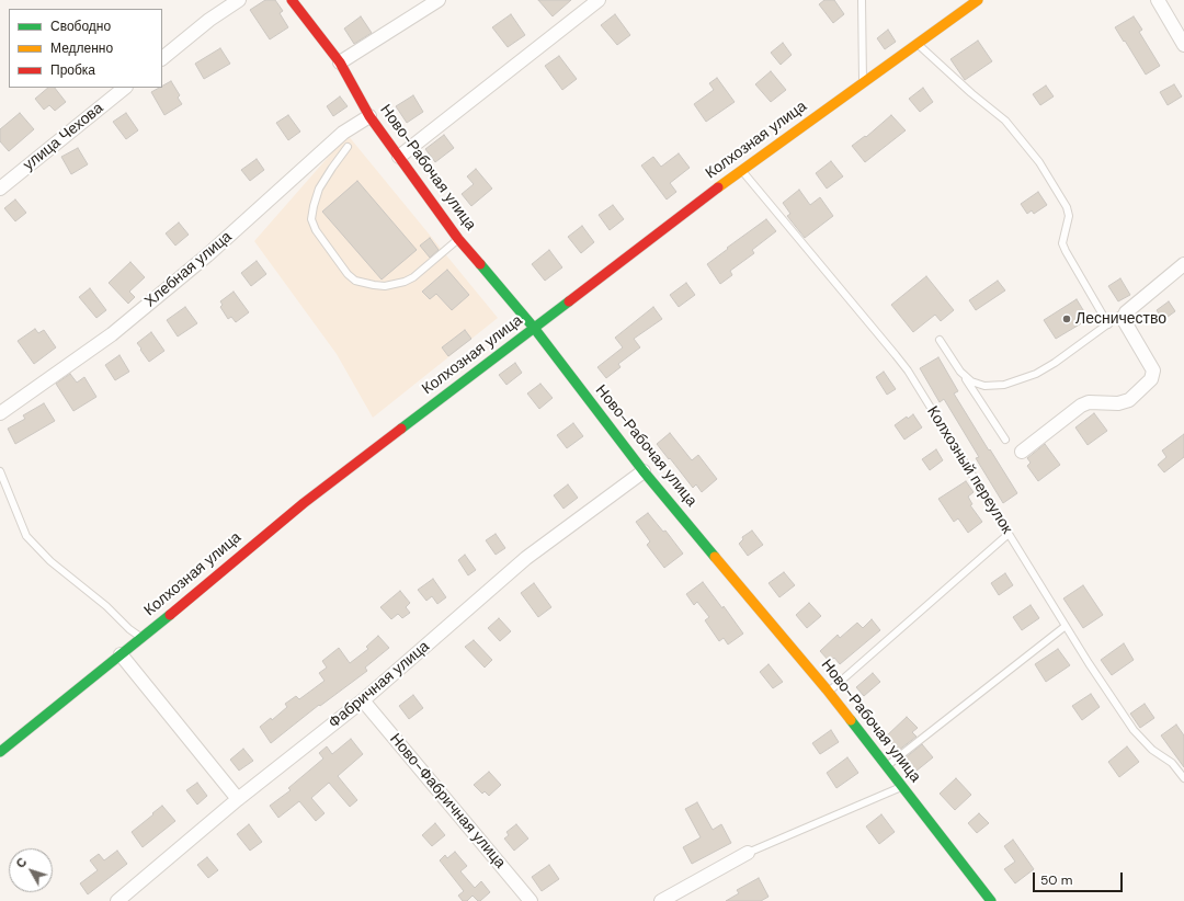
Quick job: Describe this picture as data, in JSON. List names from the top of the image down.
{
  "streets": {
    "street": [
      "улица Чехова",
      "Колхозная улица",
      "Ново-Рабочая улица",
      "Хлебная улица",
      "Фабричная улица",
      "Ново-Фабричная улица"
    ],
    "lane": ["Колхозный переулок"]
  },
  "crossings": [
    ["Колхозная улица", "Ново-Рабочая улица"],
    ["Колхозная улица", "Колхозный переулок"],
    ["Ново-Рабочая улица", "Хлебная улица"],
    ["Ново-Рабочая улица", "Фабричная улица"],
    ["Фабричная улица", "Ново-Фабричная улица"]
  ],
  "places": ["Лесничество"],
  "legend": ["Свободно", "Медленно", "Пробка"],
  "scale_bar": "50 m",
  "north": "top left"
}
